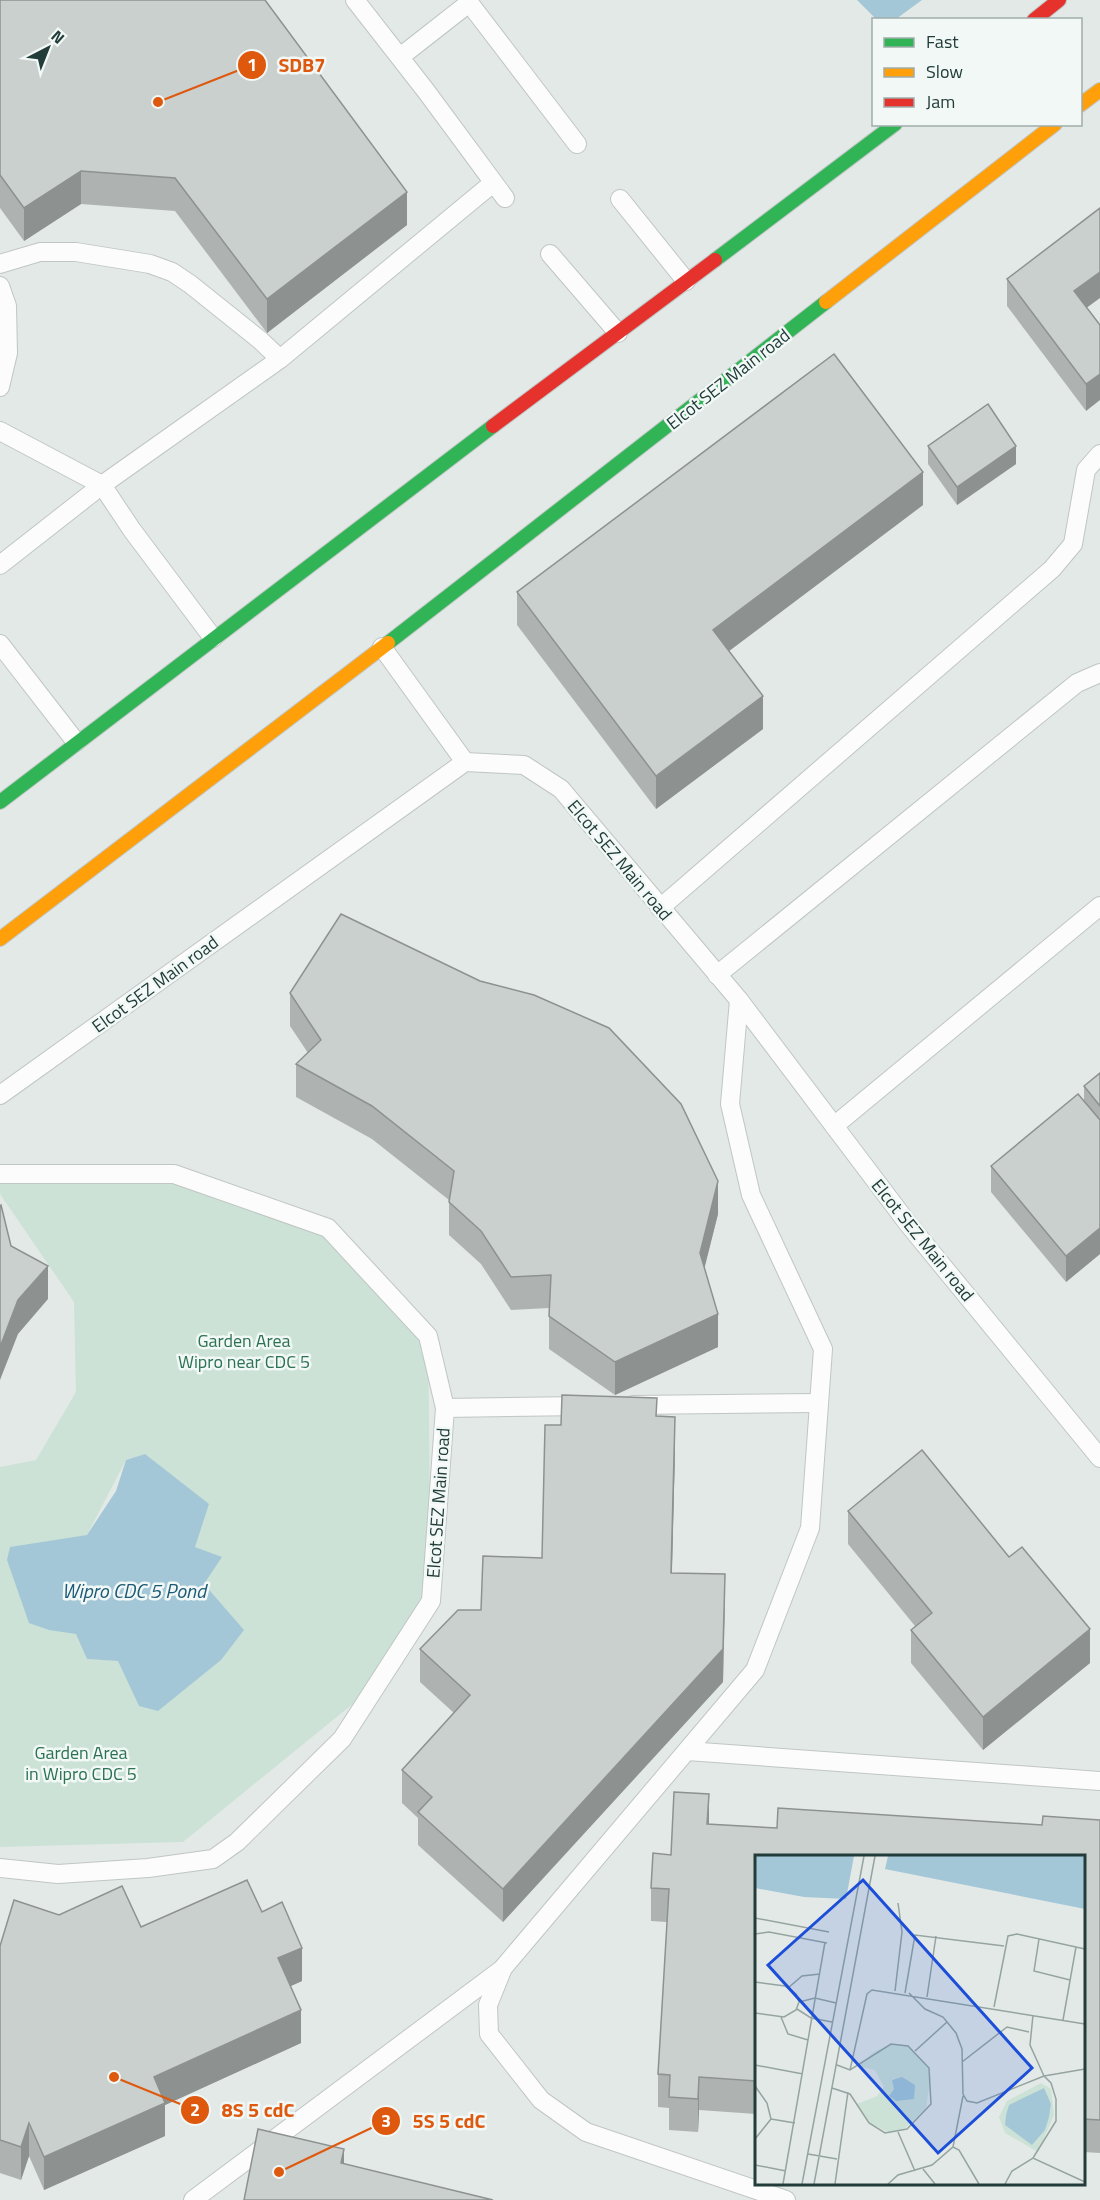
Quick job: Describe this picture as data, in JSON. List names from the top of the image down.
{
  "streets": {
    "street": ["Elcot SEZ Main road"]
  },
  "water": ["Wipro CDC 5 Pond"],
  "parks": ["Garden Area Wipro near CDC 5", "Garden Area in Wipro CDC 5"],
  "places": ["SDB7", "8S 5 cdC", "5S 5 cdC"],
  "legend": ["Fast", "Slow", "Jam"],
  "north": "top right"
}
